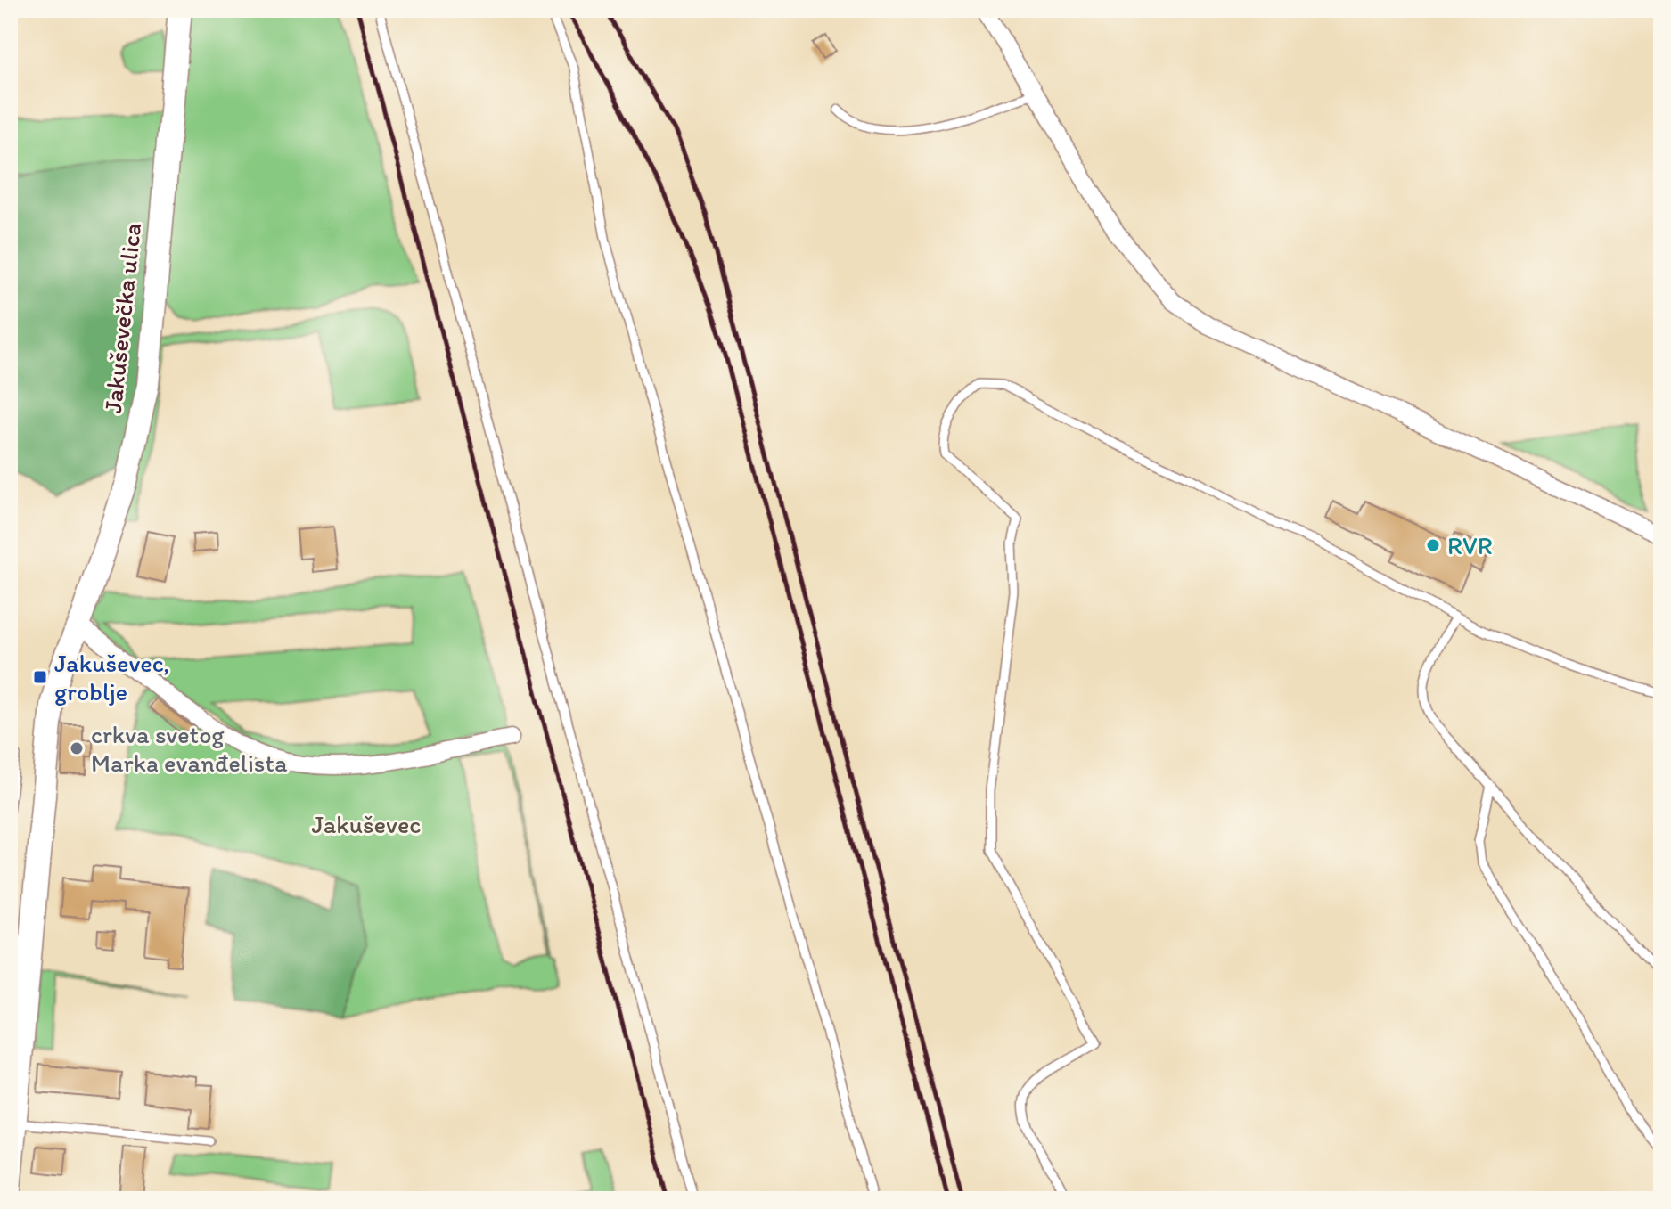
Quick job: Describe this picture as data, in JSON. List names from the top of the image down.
{
  "streets": {
    "main road": ["Jakuševečka ulica"]
  },
  "parks": ["Jakuševec"],
  "places": {
    "other": ["RVR", "crkva svetog Marka evanđelista"],
    "transit": ["Jakuševec, groblje"]
  }
}
